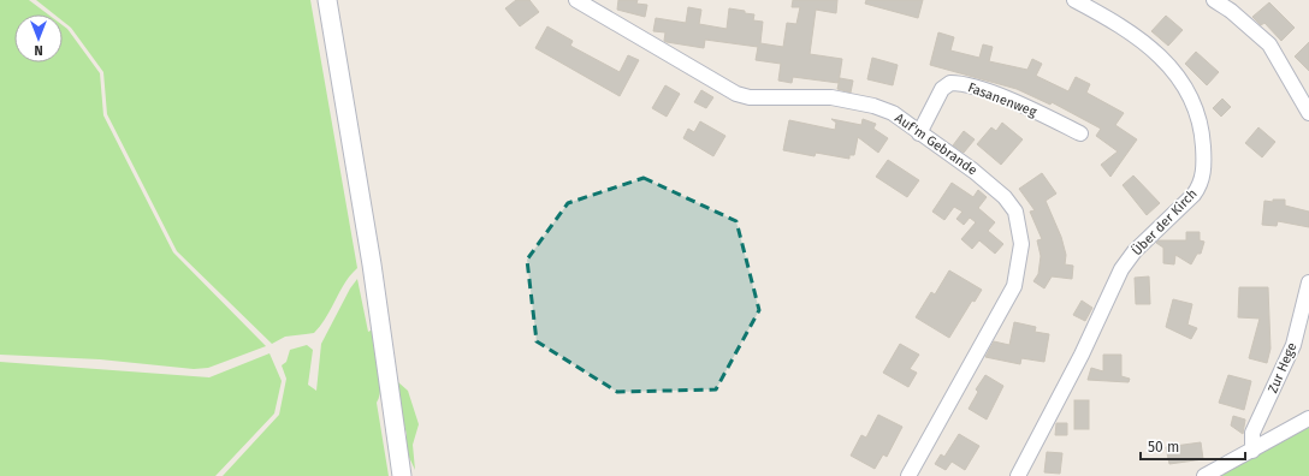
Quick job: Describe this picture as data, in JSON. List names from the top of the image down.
{
  "streets": {
    "street": [
      "Fasanenweg",
      "Auf'm Gebrande",
      "Über der Kirch",
      "Zur Hege"
    ]
  },
  "crossings": [
    ["Fasanenweg", "Auf'm Gebrande"]
  ],
  "scale_bar": "50 m",
  "north": "bottom"
}
